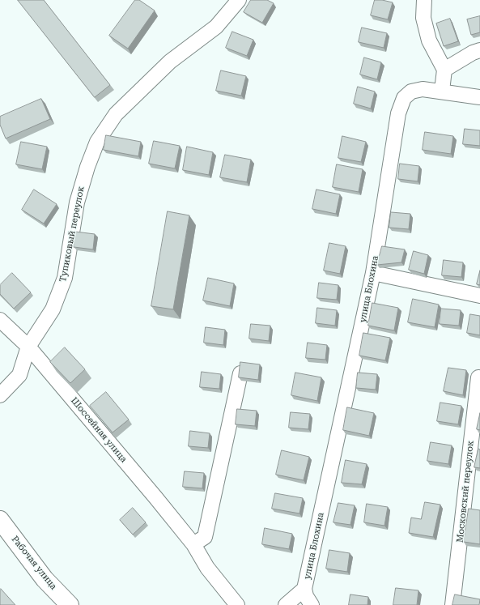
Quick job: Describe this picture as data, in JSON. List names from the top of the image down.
{
  "streets": {
    "main road": ["Рабочая улица"],
    "street": [
      "Тупиковый переулок",
      "улица Блохина",
      "Шоссейная улица",
      "Московский переулок"
    ]
  },
  "crossings": [
    ["Тупиковый переулок", "Шоссейная улица"]
  ]
}
